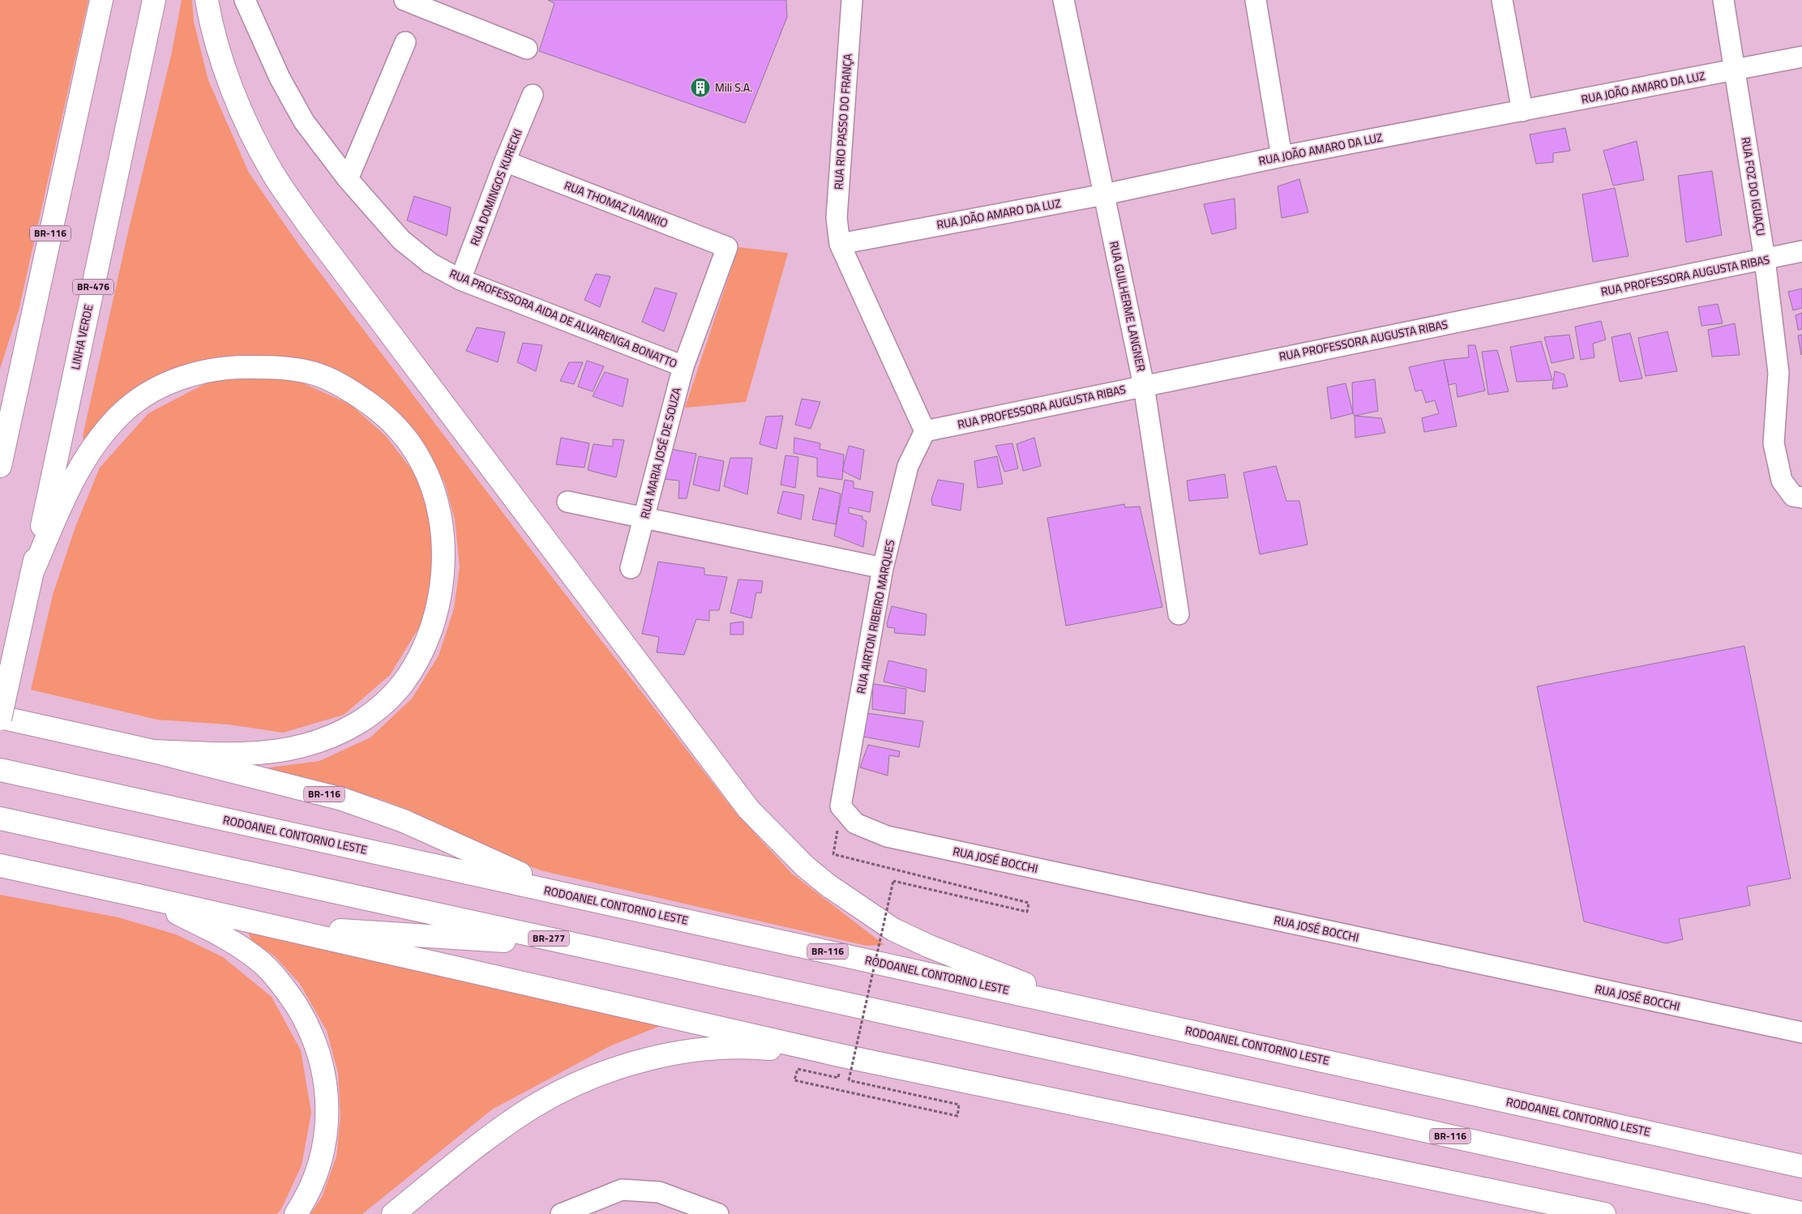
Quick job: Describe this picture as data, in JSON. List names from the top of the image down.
{
  "streets": {
    "highway": [
      "BR-116",
      "BR-476",
      "LINHA VERDE",
      "RODOANEL CONTORNO LESTE",
      "BR-277"
    ],
    "street": [
      "RUA JOÃO AMARO DA LUZ",
      "RUA RIO PASSO DO FRANÇA",
      "RUA FOZ DO IGUAÇU",
      "RUA DOMINGOS KURECKI",
      "RUA THOMAZ IVANKIO",
      "RUA PROFESSORA AUGUSTA RIBAS",
      "RUA GUILHERME LANGNER",
      "RUA PROFESSORA AIDA DE ALVARENGA BONATTO",
      "RUA MARIA JOSÉ DE SOUZA",
      "RUA AIRTON RIBEIRO MARQUES",
      "RUA JOSÉ BOCCHI"
    ]
  },
  "crossings": [
    ["RUA JOÃO AMARO DA LUZ", "RUA RIO PASSO DO FRANÇA"],
    ["RUA JOÃO AMARO DA LUZ", "RUA FOZ DO IGUAÇU"],
    ["RUA JOÃO AMARO DA LUZ", "RUA GUILHERME LANGNER"],
    ["RUA RIO PASSO DO FRANÇA", "RUA PROFESSORA AUGUSTA RIBAS"],
    ["RUA RIO PASSO DO FRANÇA", "RUA AIRTON RIBEIRO MARQUES"],
    ["RUA FOZ DO IGUAÇU", "RUA PROFESSORA AUGUSTA RIBAS"],
    ["RUA DOMINGOS KURECKI", "RUA THOMAZ IVANKIO"],
    ["RUA DOMINGOS KURECKI", "RUA PROFESSORA AIDA DE ALVARENGA BONATTO"],
    ["RUA THOMAZ IVANKIO", "RUA MARIA JOSÉ DE SOUZA"],
    ["BR-116", "LINHA VERDE"],
    ["BR-116", "RODOANEL CONTORNO LESTE"],
    ["BR-116", "BR-277"],
    ["RUA PROFESSORA AUGUSTA RIBAS", "RUA GUILHERME LANGNER"],
    ["RUA PROFESSORA AUGUSTA RIBAS", "RUA AIRTON RIBEIRO MARQUES"],
    ["RUA PROFESSORA AIDA DE ALVARENGA BONATTO", "RUA MARIA JOSÉ DE SOUZA"],
    ["RUA AIRTON RIBEIRO MARQUES", "RUA JOSÉ BOCCHI"]
  ],
  "places": {
    "building": ["Mili S.A."]
  }
}
